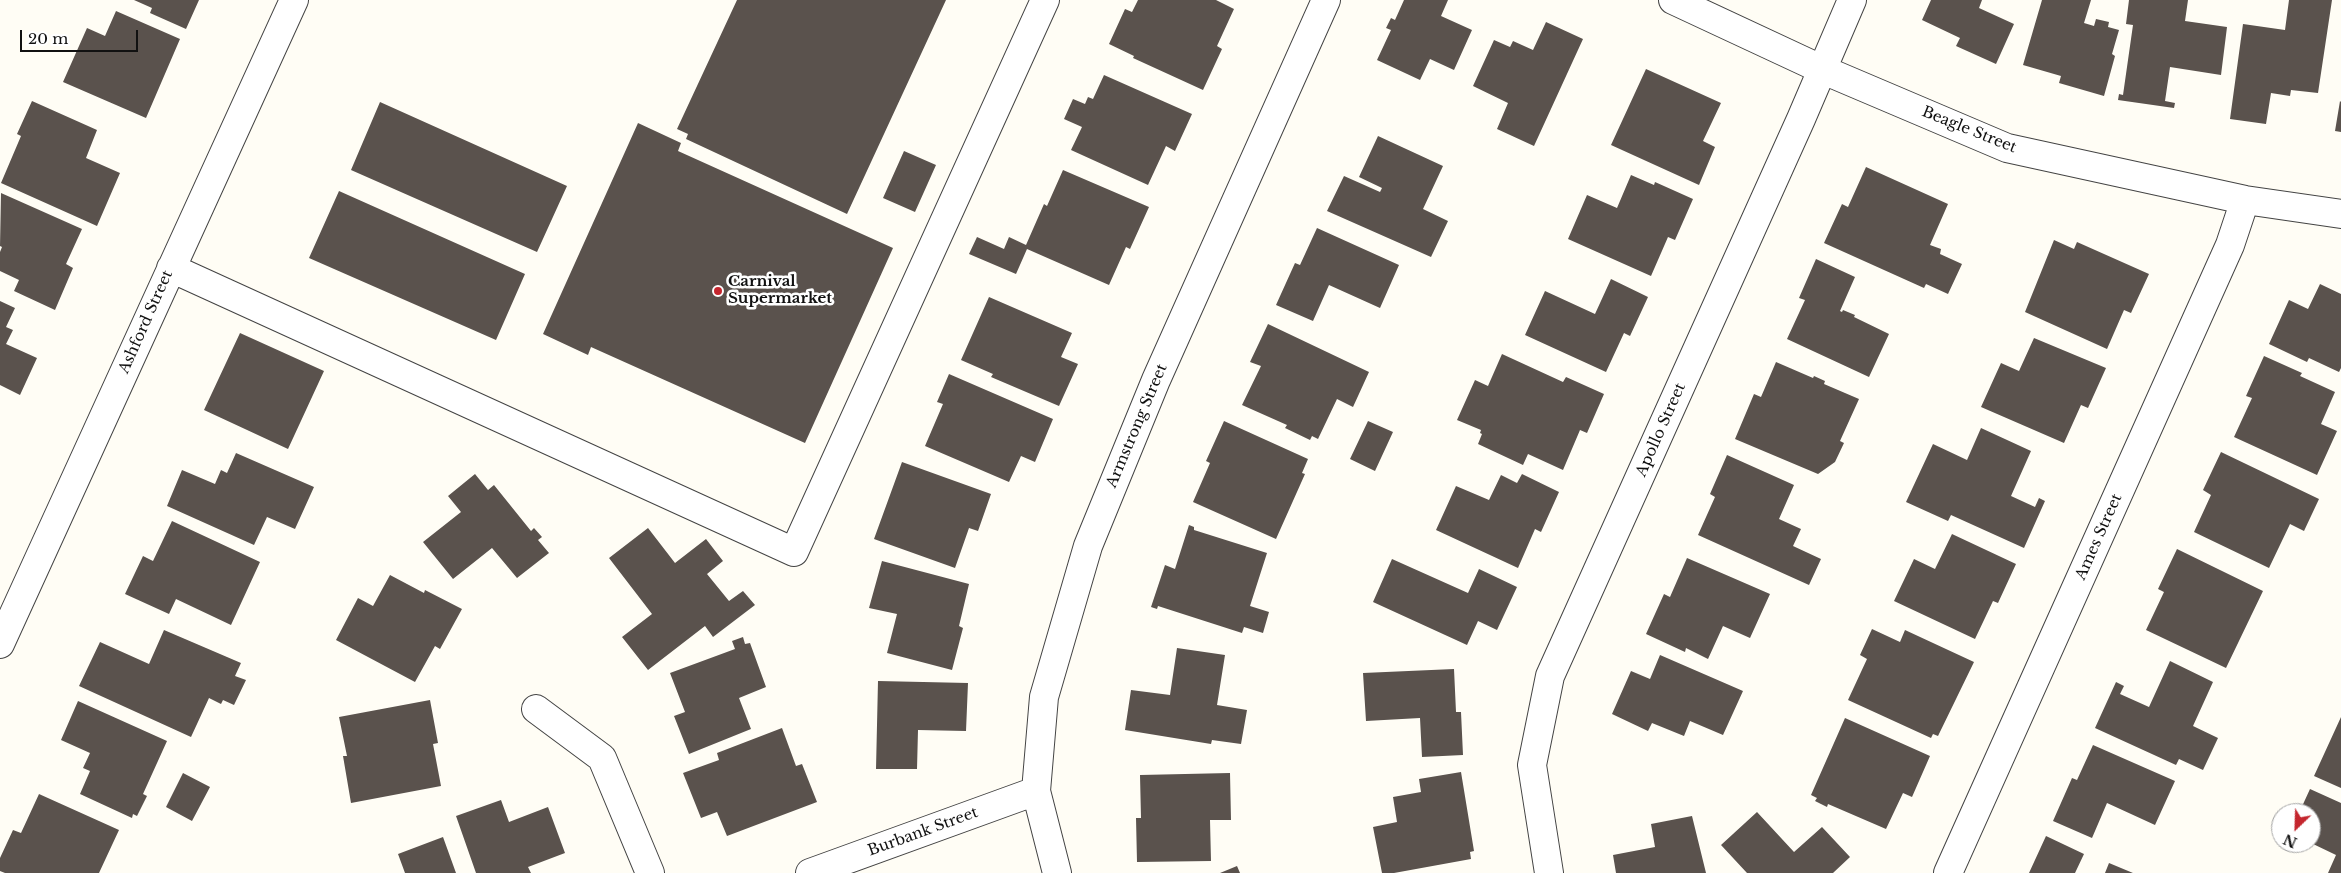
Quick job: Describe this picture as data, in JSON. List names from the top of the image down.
{
  "streets": {
    "street": [
      "Beagle Street",
      "Ashford Street",
      "Armstrong Street",
      "Apollo Street",
      "Ames Street",
      "Burbank Street"
    ]
  },
  "crossings": [
    ["Beagle Street", "Apollo Street"],
    ["Beagle Street", "Ames Street"],
    ["Armstrong Street", "Burbank Street"]
  ],
  "places": ["Carnival Supermarket"],
  "scale_bar": "20 m",
  "north": "bottom left"
}
